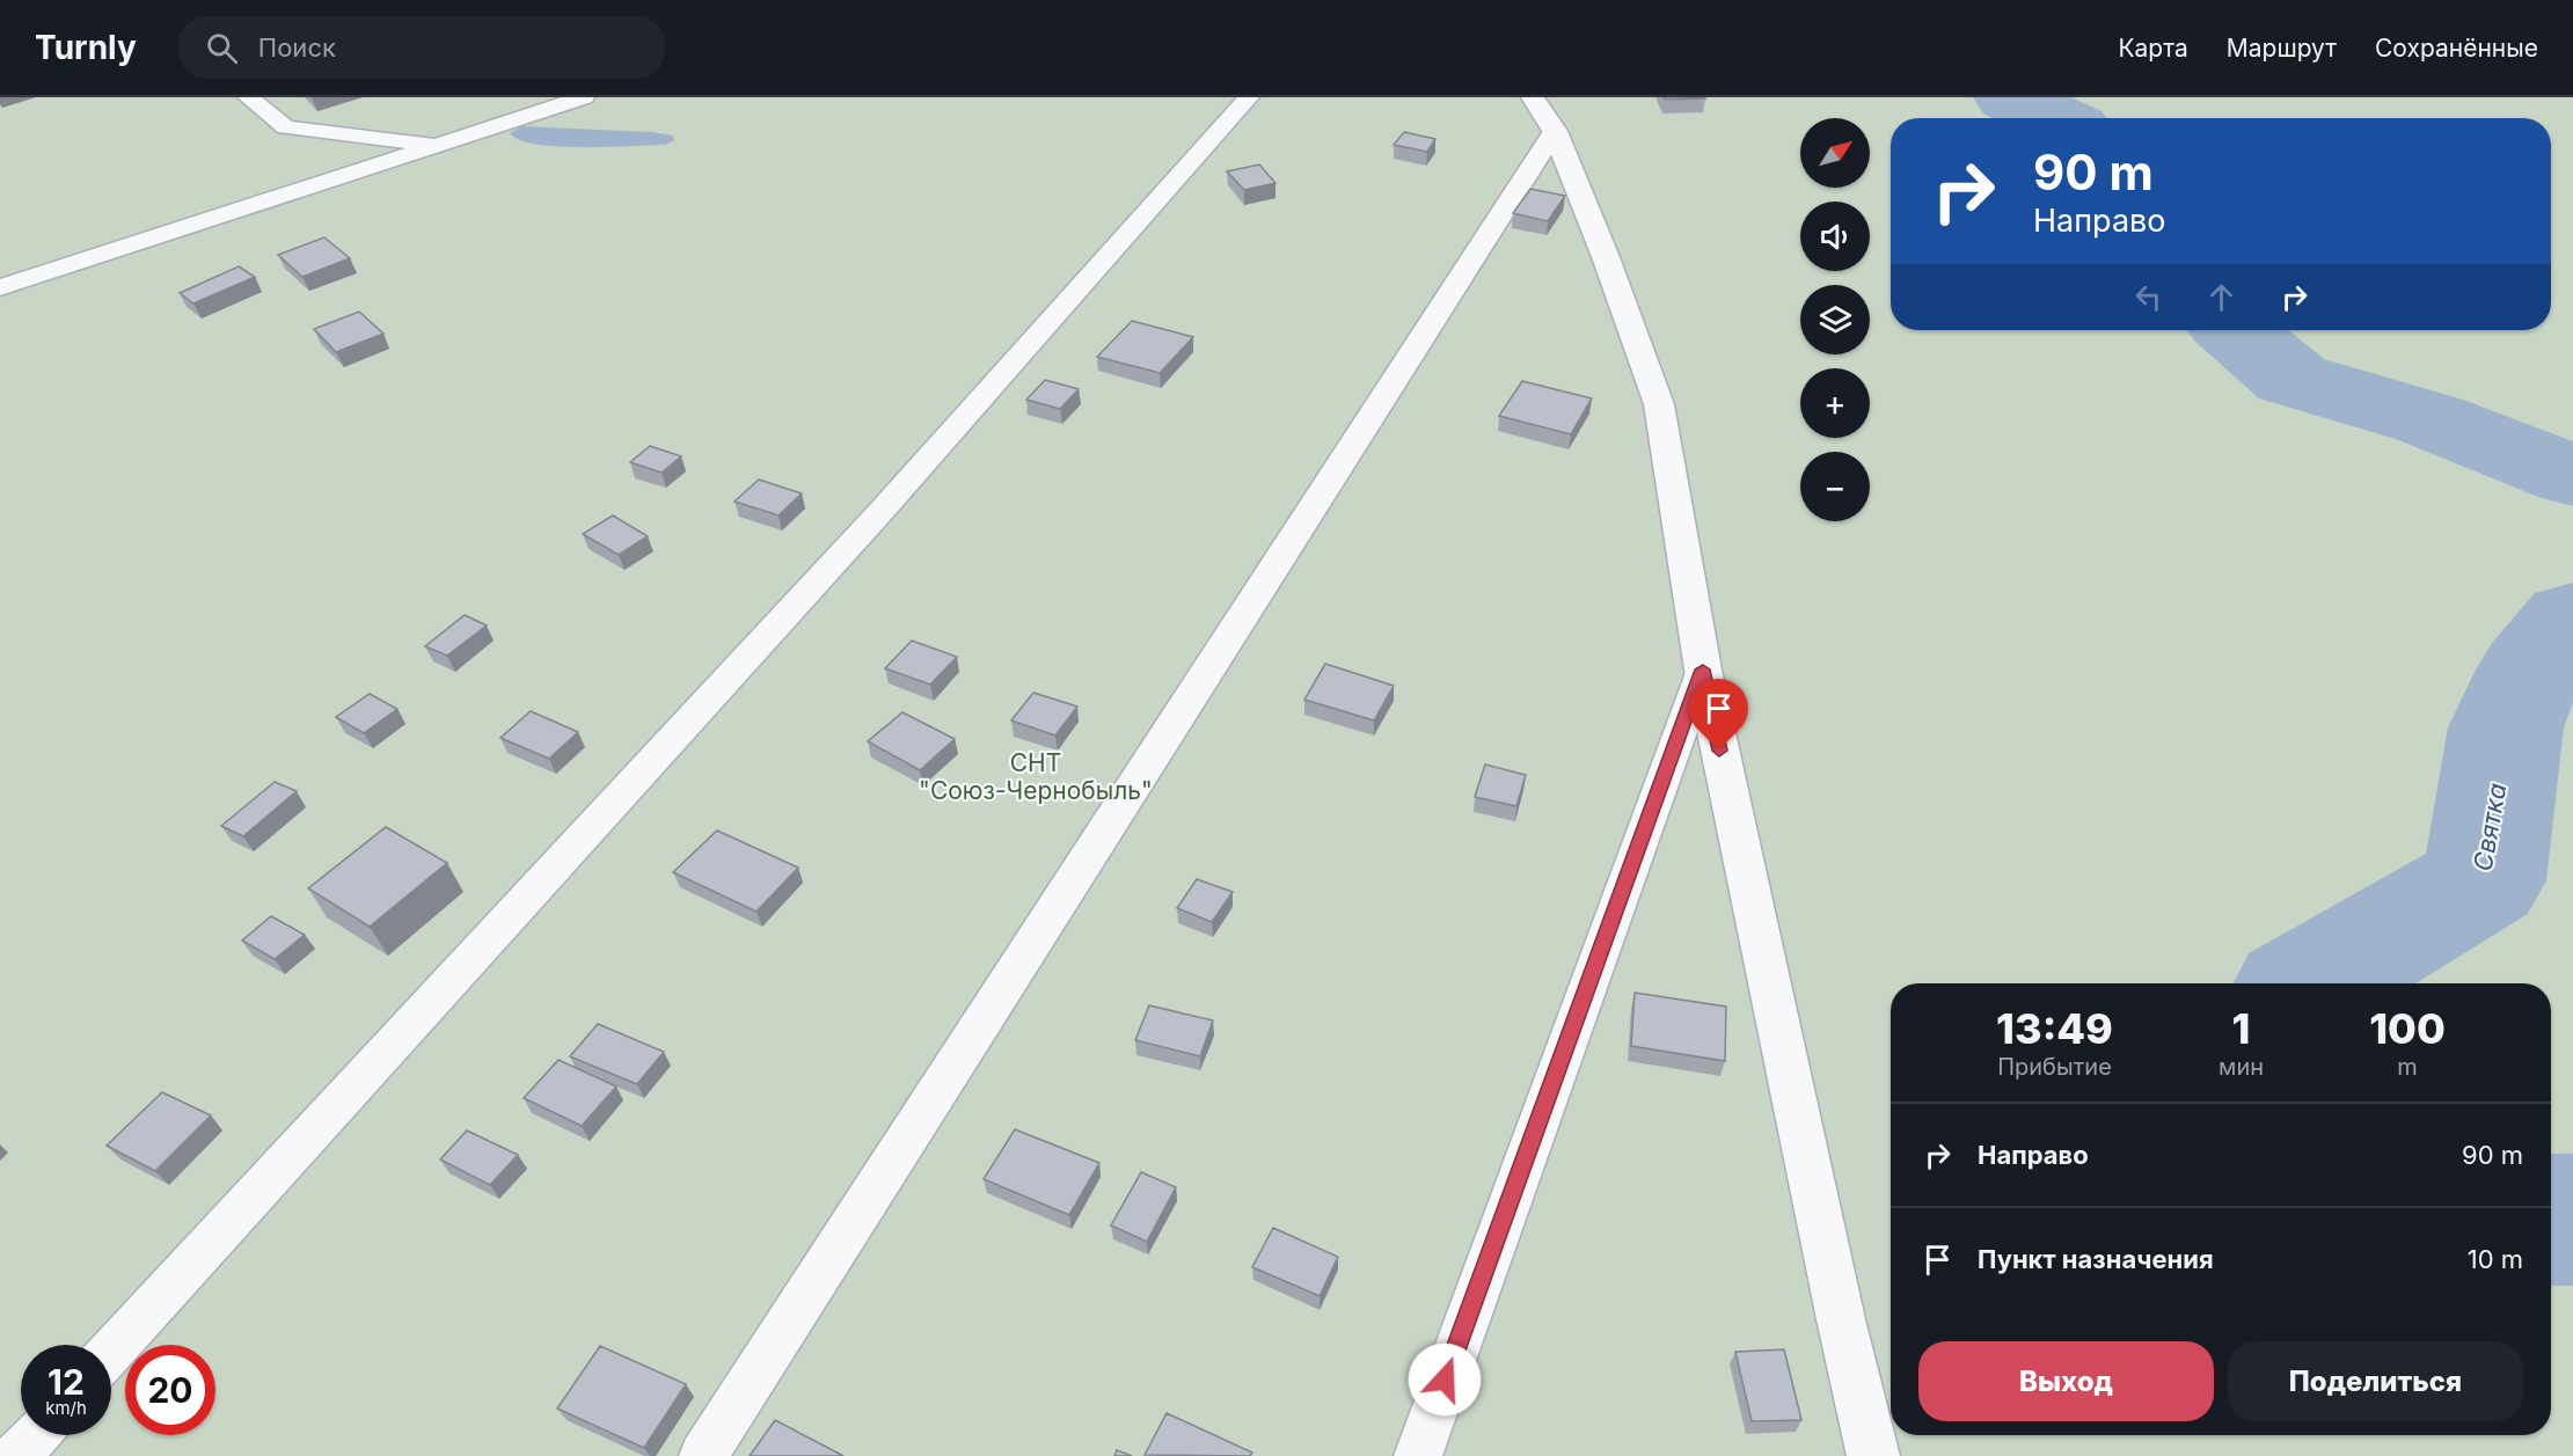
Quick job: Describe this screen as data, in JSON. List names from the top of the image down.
{
  "water": ["Святка"],
  "parks": ["СНТ \"Союз-Чернобыль\""],
  "north": "top right",
  "page": {
    "header": "Turnly",
    "search": "Поиск",
    "nav": ["Карта", "Маршрут", "Сохранённые"],
    "map_buttons": ["+", "−"],
    "turn": ["90 m", "Направо"],
    "eta": [
      "13:49",
      "Прибытие",
      "1",
      "мин",
      "100",
      "m"
    ],
    "list": [
      {
        "name": "Направо",
        "value": "90 m"
      },
      {
        "name": "Пункт назначения",
        "value": "10 m"
      }
    ],
    "buttons": ["Выход", "Поделиться"],
    "speed": "12 km/h",
    "limit": "20"
  }
}
